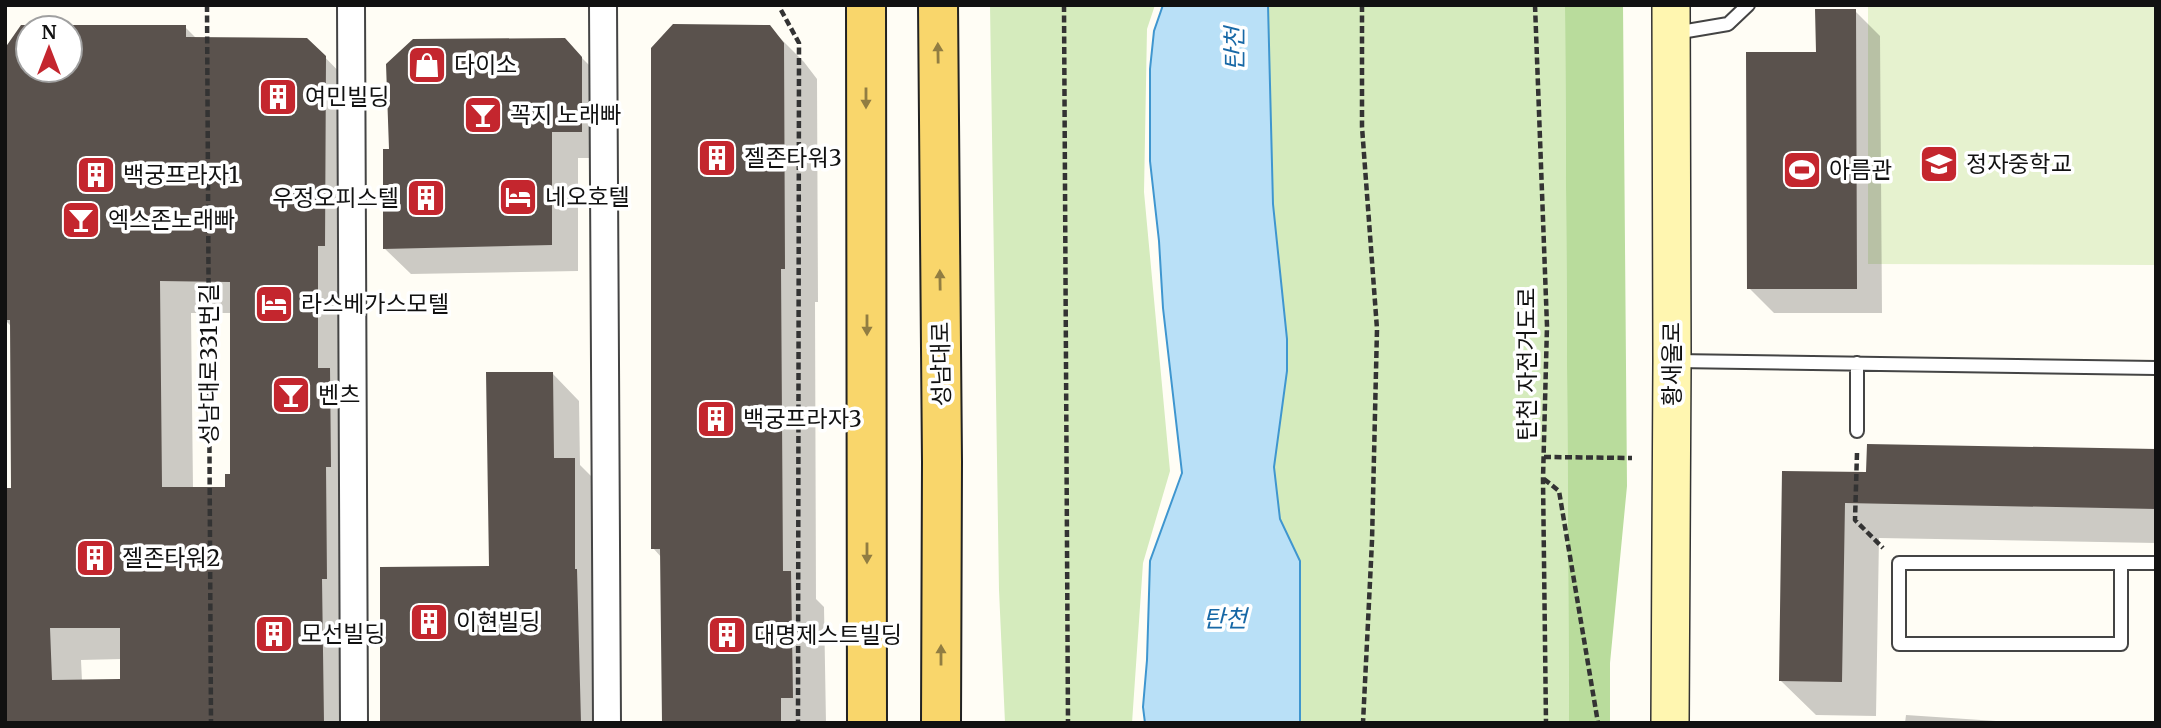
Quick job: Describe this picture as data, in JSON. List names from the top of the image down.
{
  "streets": {
    "main road": ["성남대로", "황새울로"],
    "path": ["성남대로331번길", "탄천 자전거도로"]
  },
  "water": ["탄천"],
  "places": {
    "shop": ["다이소"],
    "building": [
      "여민빌딩",
      "젤존타워3",
      "백궁프라자1",
      "우정오피스텔",
      "백궁프라자3",
      "젤존타워2",
      "이현빌딩",
      "모선빌딩",
      "대명제스트빌딩"
    ],
    "bar": ["꼭지 노래빠", "엑스존노래빠", "벤츠"],
    "school or university": ["정자중학교"],
    "sports": ["아름관"],
    "hotel": ["네오호텔", "라스베가스모텔"]
  },
  "north": "top"
}
